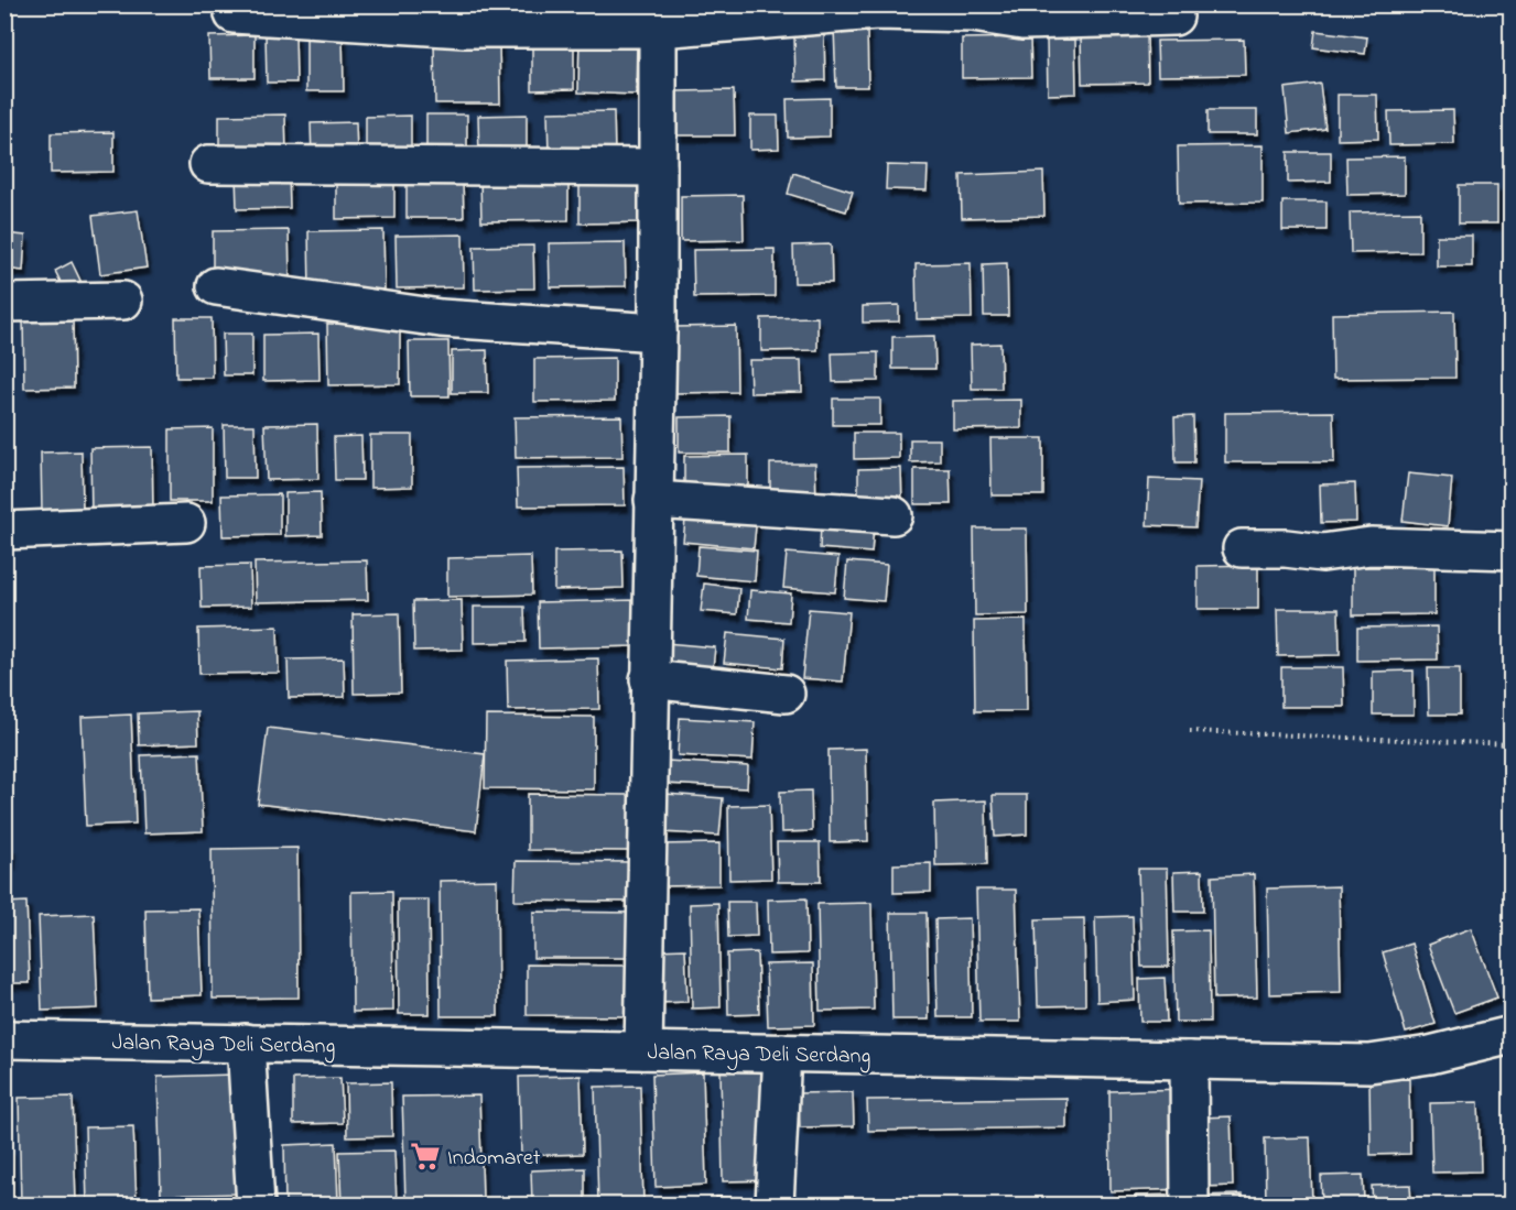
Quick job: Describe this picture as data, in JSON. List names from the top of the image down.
{
  "streets": {
    "street": ["Jalan Raya Deli Serdang"]
  },
  "places": {
    "supermarket": ["Indomaret"]
  }
}
